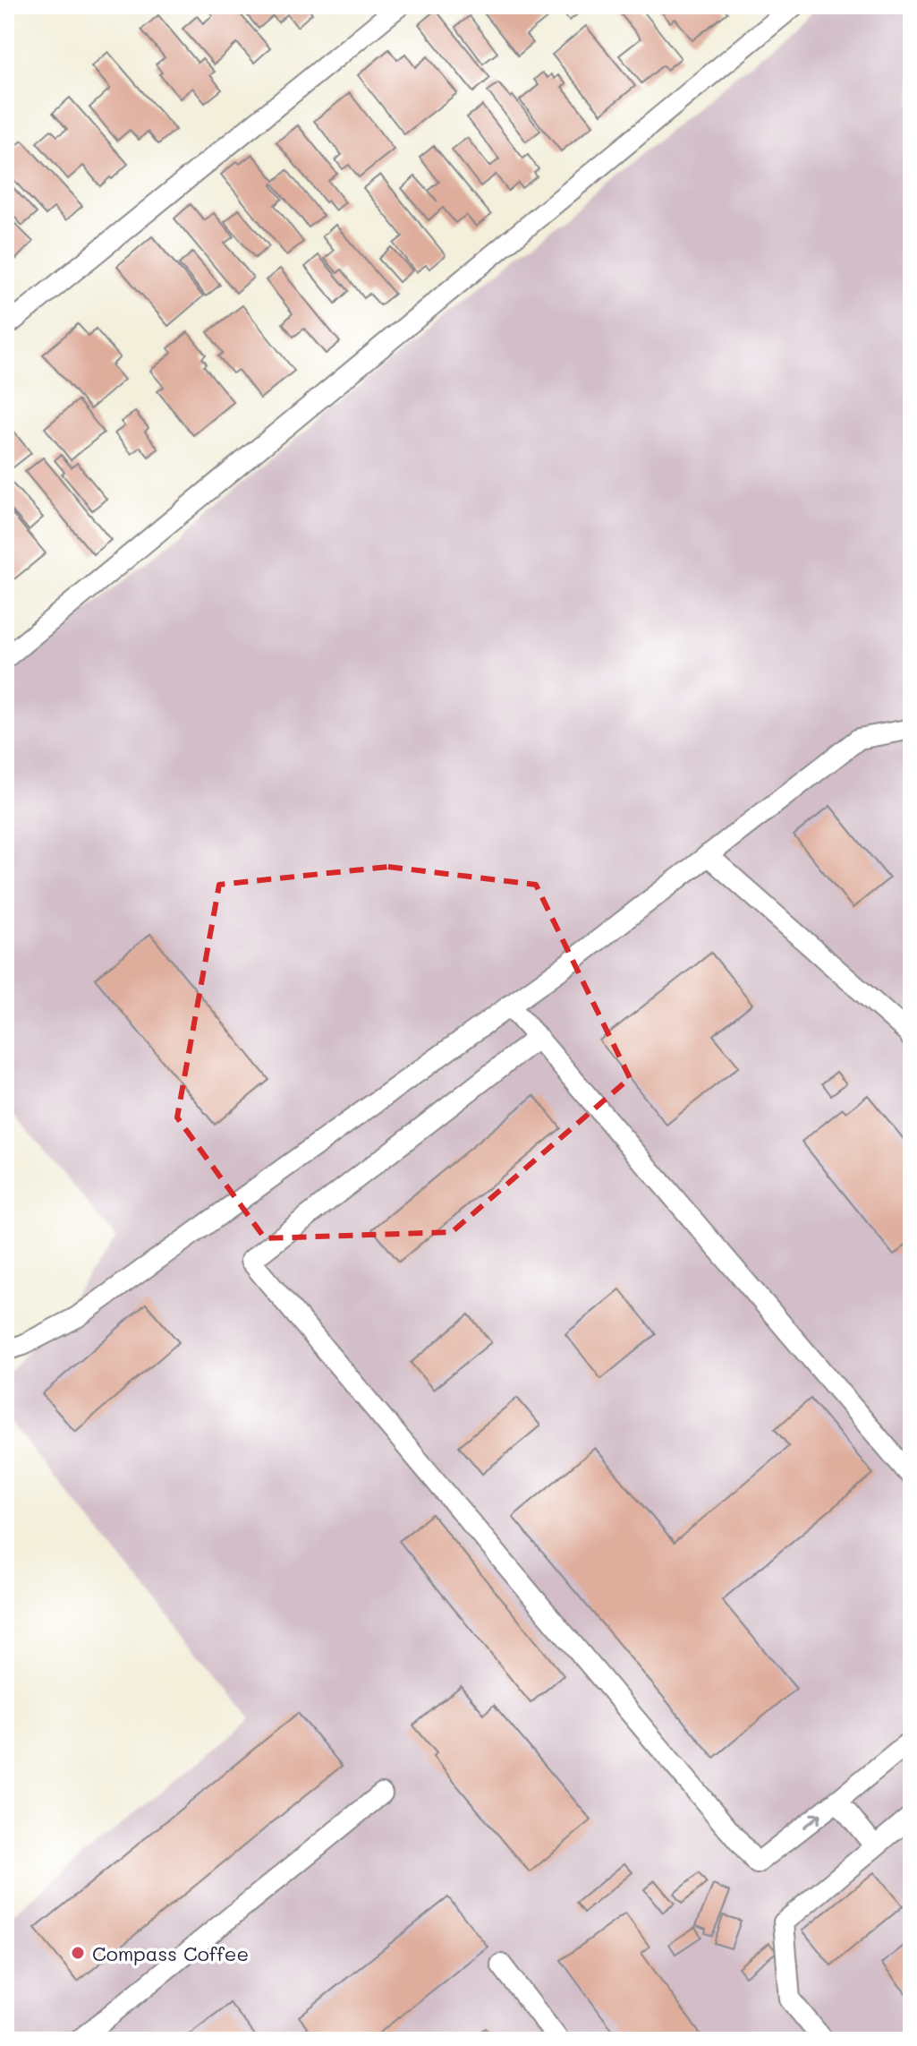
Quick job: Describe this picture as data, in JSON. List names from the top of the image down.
{
  "places": ["Compass Coffee"]
}
